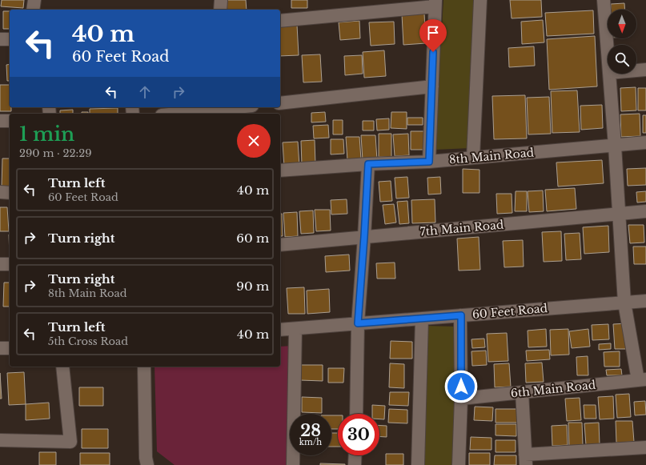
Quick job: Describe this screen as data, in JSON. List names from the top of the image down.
{
  "streets": {
    "street": [
      "8th Main Road",
      "7th Main Road",
      "60 Feet Road",
      "6th Main Road"
    ]
  },
  "north": "bottom",
  "page": {
    "turn": ["40 m", "60 Feet Road"],
    "heading": ["1 min", "290 m · 22:29"],
    "list": [
      {
        "name": "Turn left",
        "note": "60 Feet Road",
        "value": "40 m"
      },
      {
        "name": "Turn right",
        "value": "60 m"
      },
      {
        "name": "Turn right",
        "note": "8th Main Road",
        "value": "90 m"
      },
      {
        "name": "Turn left",
        "note": "5th Cross Road",
        "value": "40 m"
      }
    ],
    "speed": "28 km/h",
    "limit": "30"
  }
}
